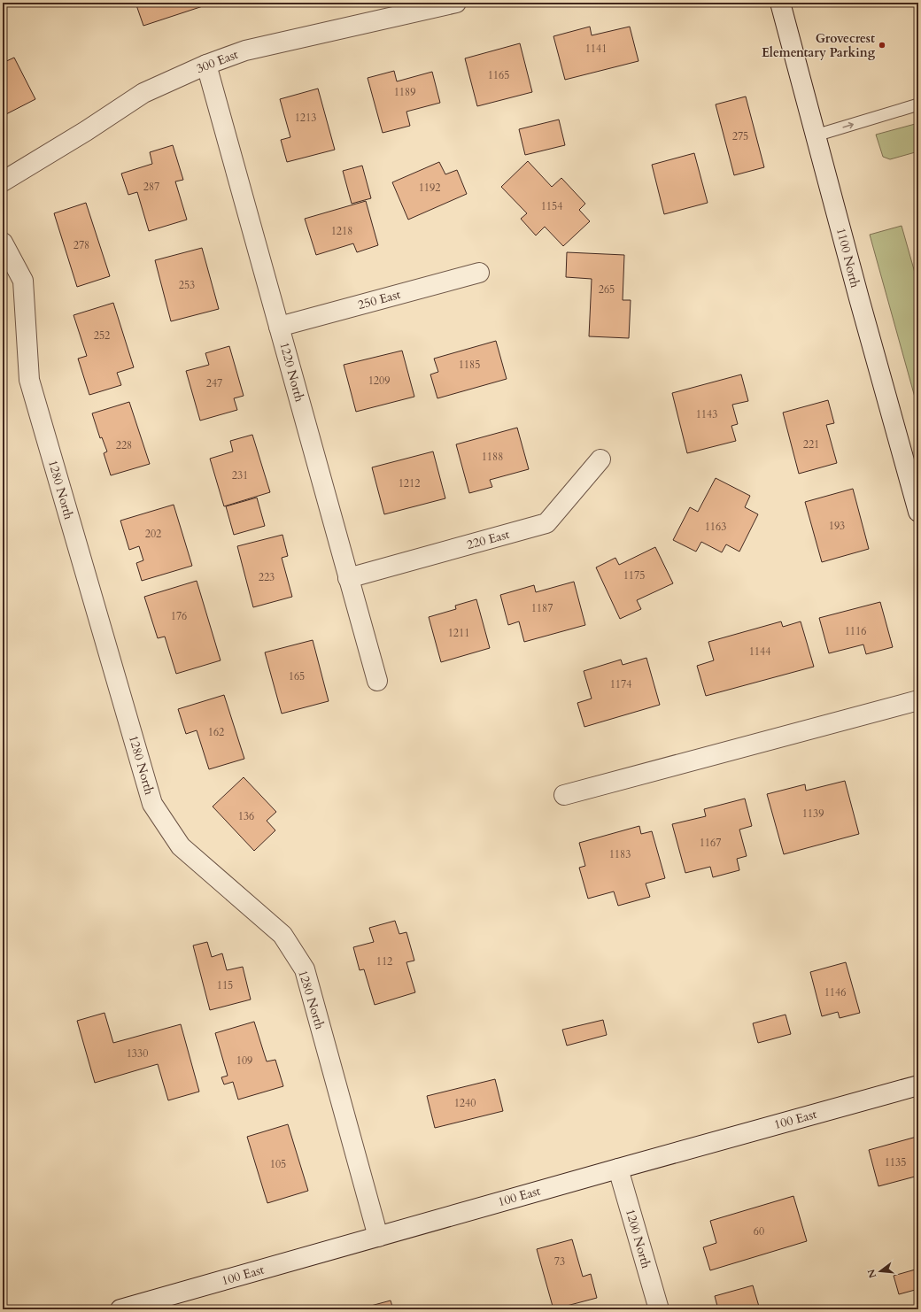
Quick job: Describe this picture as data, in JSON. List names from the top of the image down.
{
  "streets": {
    "street": [
      "300 East",
      "1100 North",
      "250 East",
      "1220 North",
      "1280 North",
      "220 East",
      "100 East",
      "1200 North"
    ]
  },
  "crossings": [
    ["300 East", "1220 North"],
    ["250 East", "1220 North"],
    ["1220 North", "220 East"],
    ["1280 North", "100 East"],
    ["100 East", "1200 North"]
  ],
  "places": ["Grovecrest Elementary Parking"],
  "house_numbers": [
    "1141",
    "1165",
    "1189",
    "1213",
    "275",
    "287",
    "1192",
    "1154",
    "1218",
    "278",
    "253",
    "265",
    "252",
    "1185",
    "1209",
    "247",
    "1143",
    "221",
    "228",
    "1188",
    "231",
    "1212",
    "193",
    "1163",
    "202",
    "1175",
    "223",
    "1187",
    "176",
    "1116",
    "1211",
    "1144",
    "165",
    "1174",
    "162",
    "1139",
    "136",
    "1167",
    "1183",
    "112",
    "115",
    "1146",
    "1330",
    "109",
    "1240",
    "1135",
    "105",
    "60",
    "73"
  ],
  "north": "left"
}
